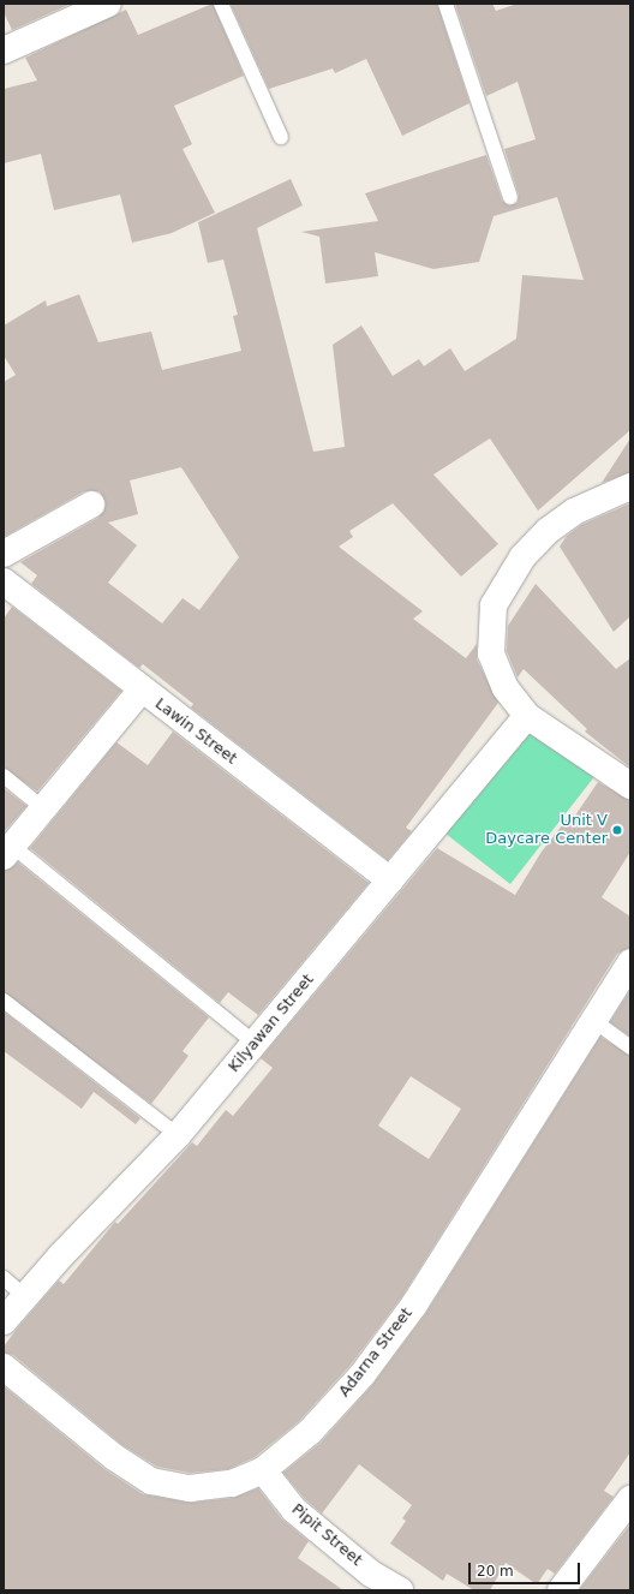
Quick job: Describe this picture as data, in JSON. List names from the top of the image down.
{
  "streets": {
    "street": [
      "Lawin Street",
      "Kilyawan Street",
      "Adarna Street",
      "Pipit Street"
    ]
  },
  "crossings": [
    ["Lawin Street", "Kilyawan Street"],
    ["Adarna Street", "Pipit Street"]
  ],
  "places": ["Unit V Daycare Center"],
  "scale_bar": "20 m"
}
